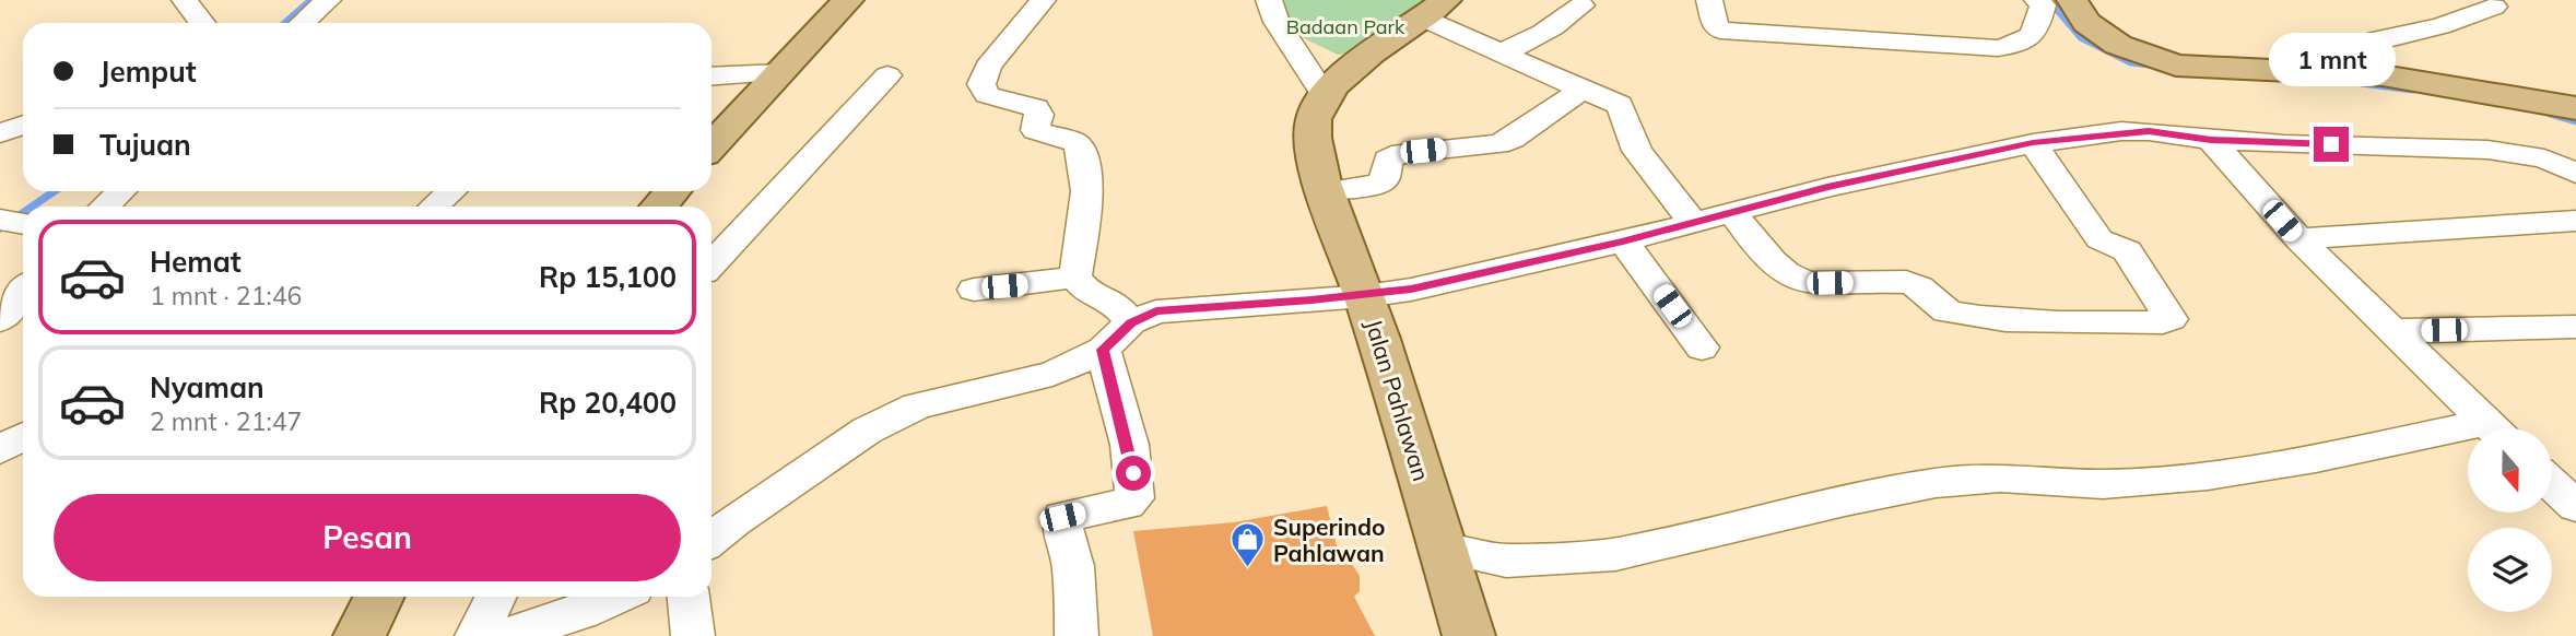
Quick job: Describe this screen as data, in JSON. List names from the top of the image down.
{
  "streets": {
    "main road": ["Jalan Pahlawan"]
  },
  "parks": ["Badaan Park"],
  "places": {
    "shop": ["Superindo Pahlawan"]
  },
  "north": "bottom",
  "page": {
    "banner": ["Jemput", "Tujuan"],
    "bubble": "1 mnt",
    "list": [
      {
        "name": "Hemat",
        "note": "1 mnt · 21:46",
        "value": "Rp 15,100"
      },
      {
        "name": "Nyaman",
        "note": "2 mnt · 21:47",
        "value": "Rp 20,400"
      }
    ],
    "buttons": "Pesan"
  }
}
